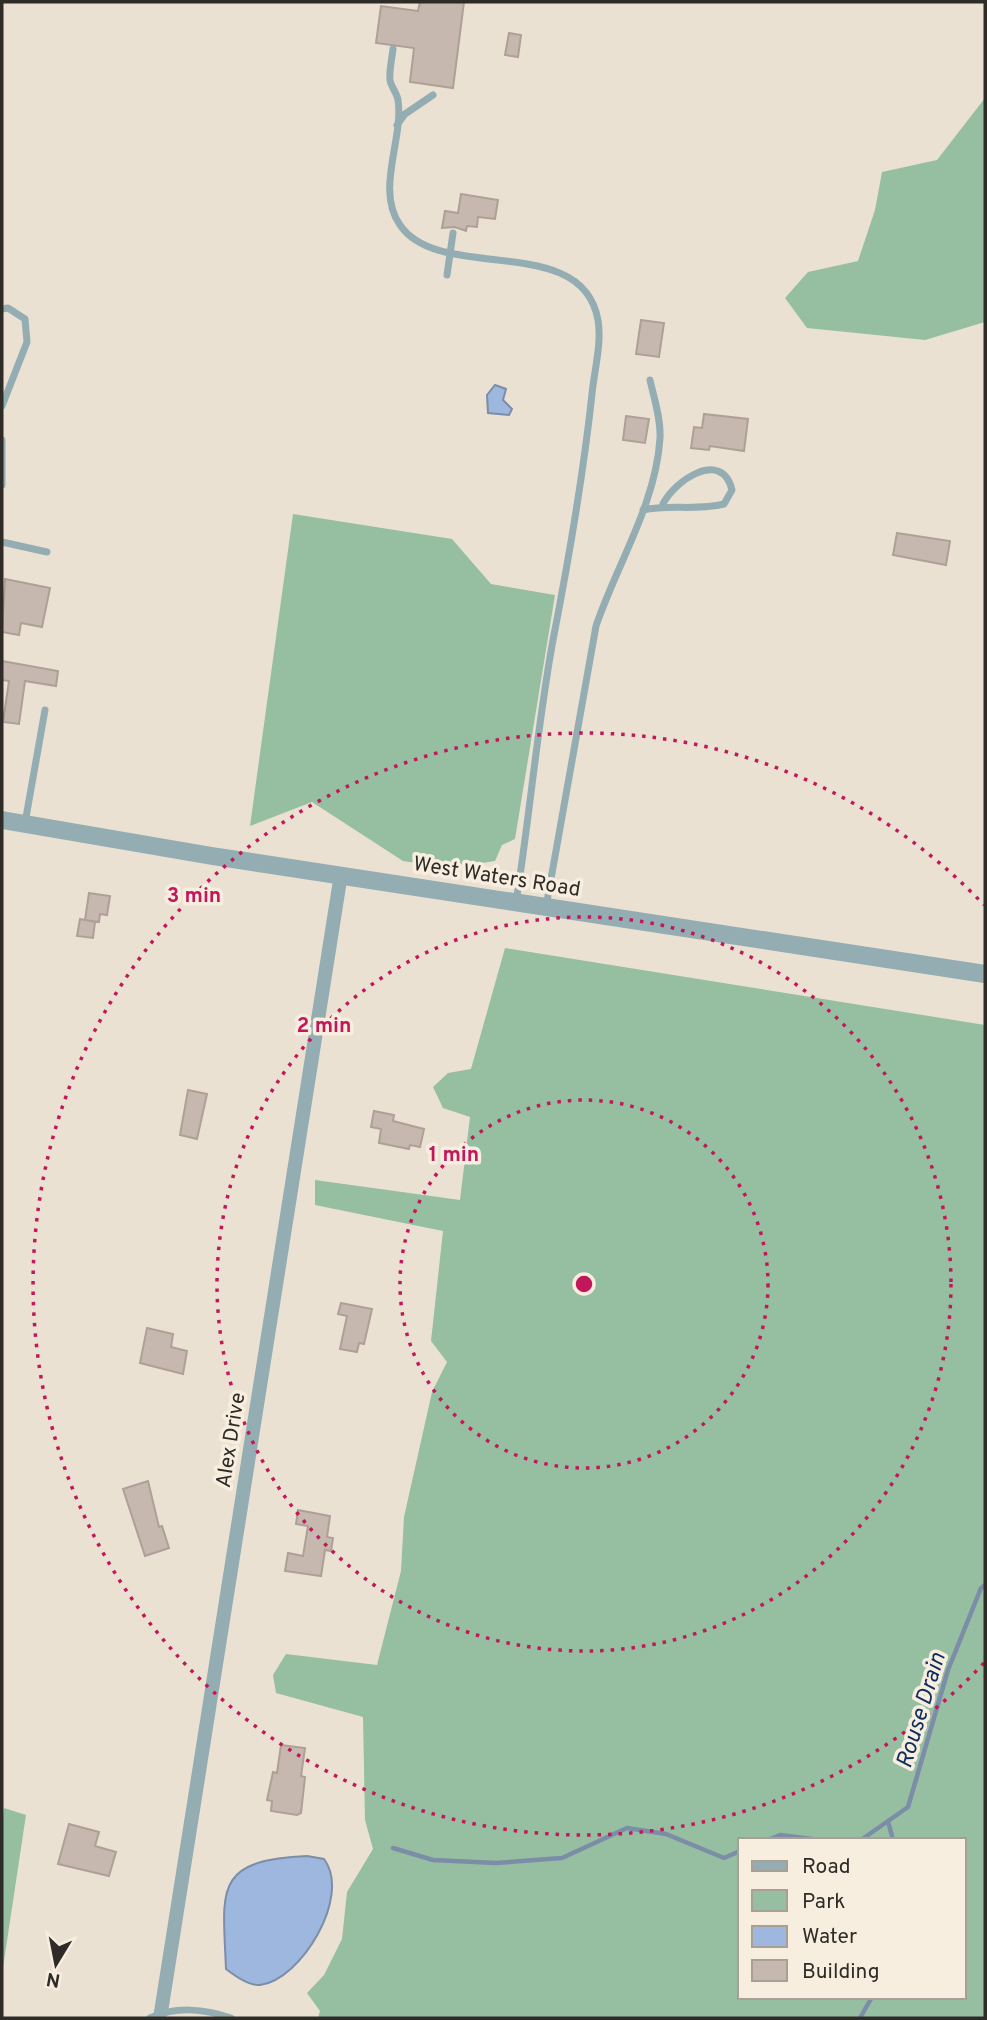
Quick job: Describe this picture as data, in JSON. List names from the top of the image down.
{
  "streets": {
    "street": ["West Waters Road", "Alex Drive"]
  },
  "crossings": [
    ["West Waters Road", "Alex Drive"]
  ],
  "water": ["Rouse Drain"],
  "legend": [
    "Road",
    "Park",
    "Water",
    "Building"
  ],
  "north": "bottom",
  "rings": ["3 min", "2 min", "1 min"]
}
